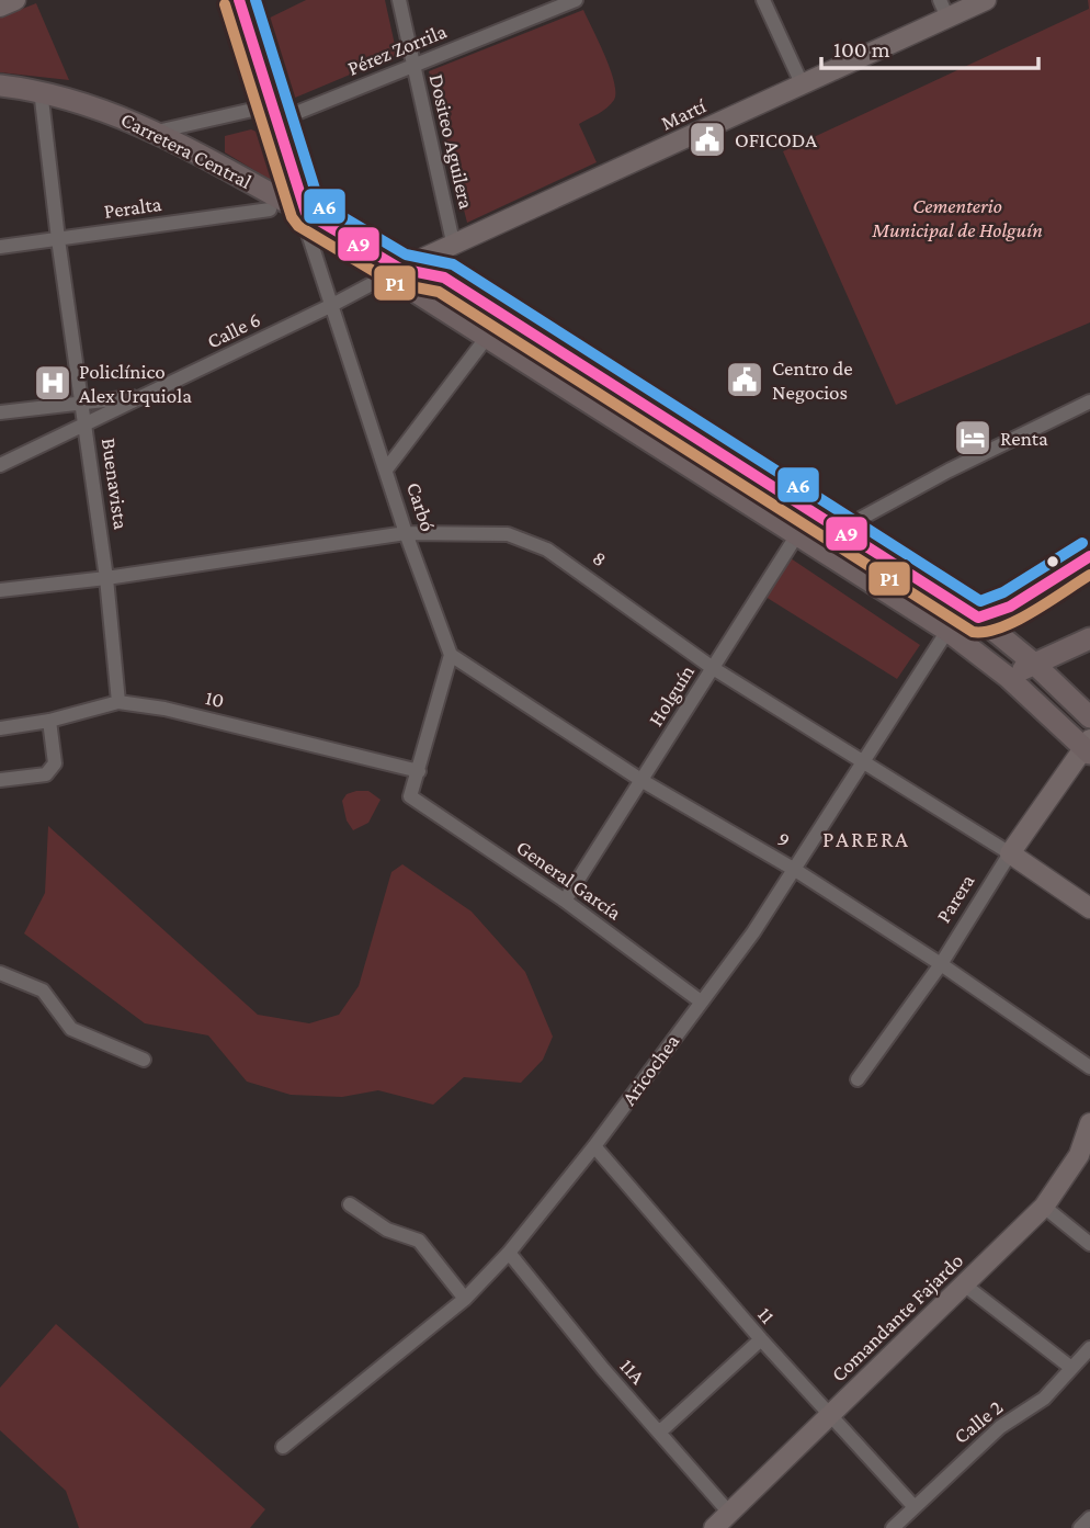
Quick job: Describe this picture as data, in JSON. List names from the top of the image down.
{
  "streets": {
    "main road": ["Carretera Central"],
    "street": [
      "Pérez Zorrila",
      "Martí",
      "Dositeo Aguilera",
      "Peralta",
      "Calle 6",
      "Buenavista",
      "Carbó",
      "8",
      "Holguín",
      "10",
      "9",
      "General García",
      "Parera",
      "Aricochea",
      "11",
      "Comandante Fajardo",
      "11A",
      "Calle 2"
    ]
  },
  "crossings": [
    ["Pérez Zorrila", "Dositeo Aguilera"],
    ["Pérez Zorrila", "Carretera Central"],
    ["Pérez Zorrila", "Carbó"],
    ["Martí", "Dositeo Aguilera"],
    ["Martí", "Carretera Central"],
    ["Martí", "Calle 6"],
    ["Carretera Central", "Calle 6"],
    ["Carretera Central", "Buenavista"],
    ["Carretera Central", "Carbó"],
    ["Carretera Central", "Holguín"],
    ["Carretera Central", "Parera"],
    ["Carretera Central", "Aricochea"],
    ["Peralta", "Buenavista"],
    ["Calle 6", "Buenavista"],
    ["Calle 6", "Carbó"],
    ["Buenavista", "8"],
    ["Buenavista", "10"],
    ["Carbó", "8"],
    ["Carbó", "9"],
    ["8", "Holguín"],
    ["8", "Parera"],
    ["8", "Aricochea"],
    ["Holguín", "9"],
    ["Holguín", "General García"],
    ["10", "General García"],
    ["9", "Parera"],
    ["9", "Aricochea"],
    ["General García", "Aricochea"],
    ["Aricochea", "11"],
    ["Aricochea", "11A"],
    ["11", "Comandante Fajardo"],
    ["11", "Calle 2"],
    ["Comandante Fajardo", "11A"]
  ],
  "districts": ["PARERA"],
  "parks": ["Cementerio Municipal de Holguín"],
  "places": {
    "public building": ["OFICODA", "Centro de Negocios"],
    "hospital": ["Policlínico Alex Urquiola"],
    "hotel": ["Renta"]
  },
  "lines": ["transit line A9", "transit line A6", "transit line P1"],
  "scale_bar": "100 m"
}
